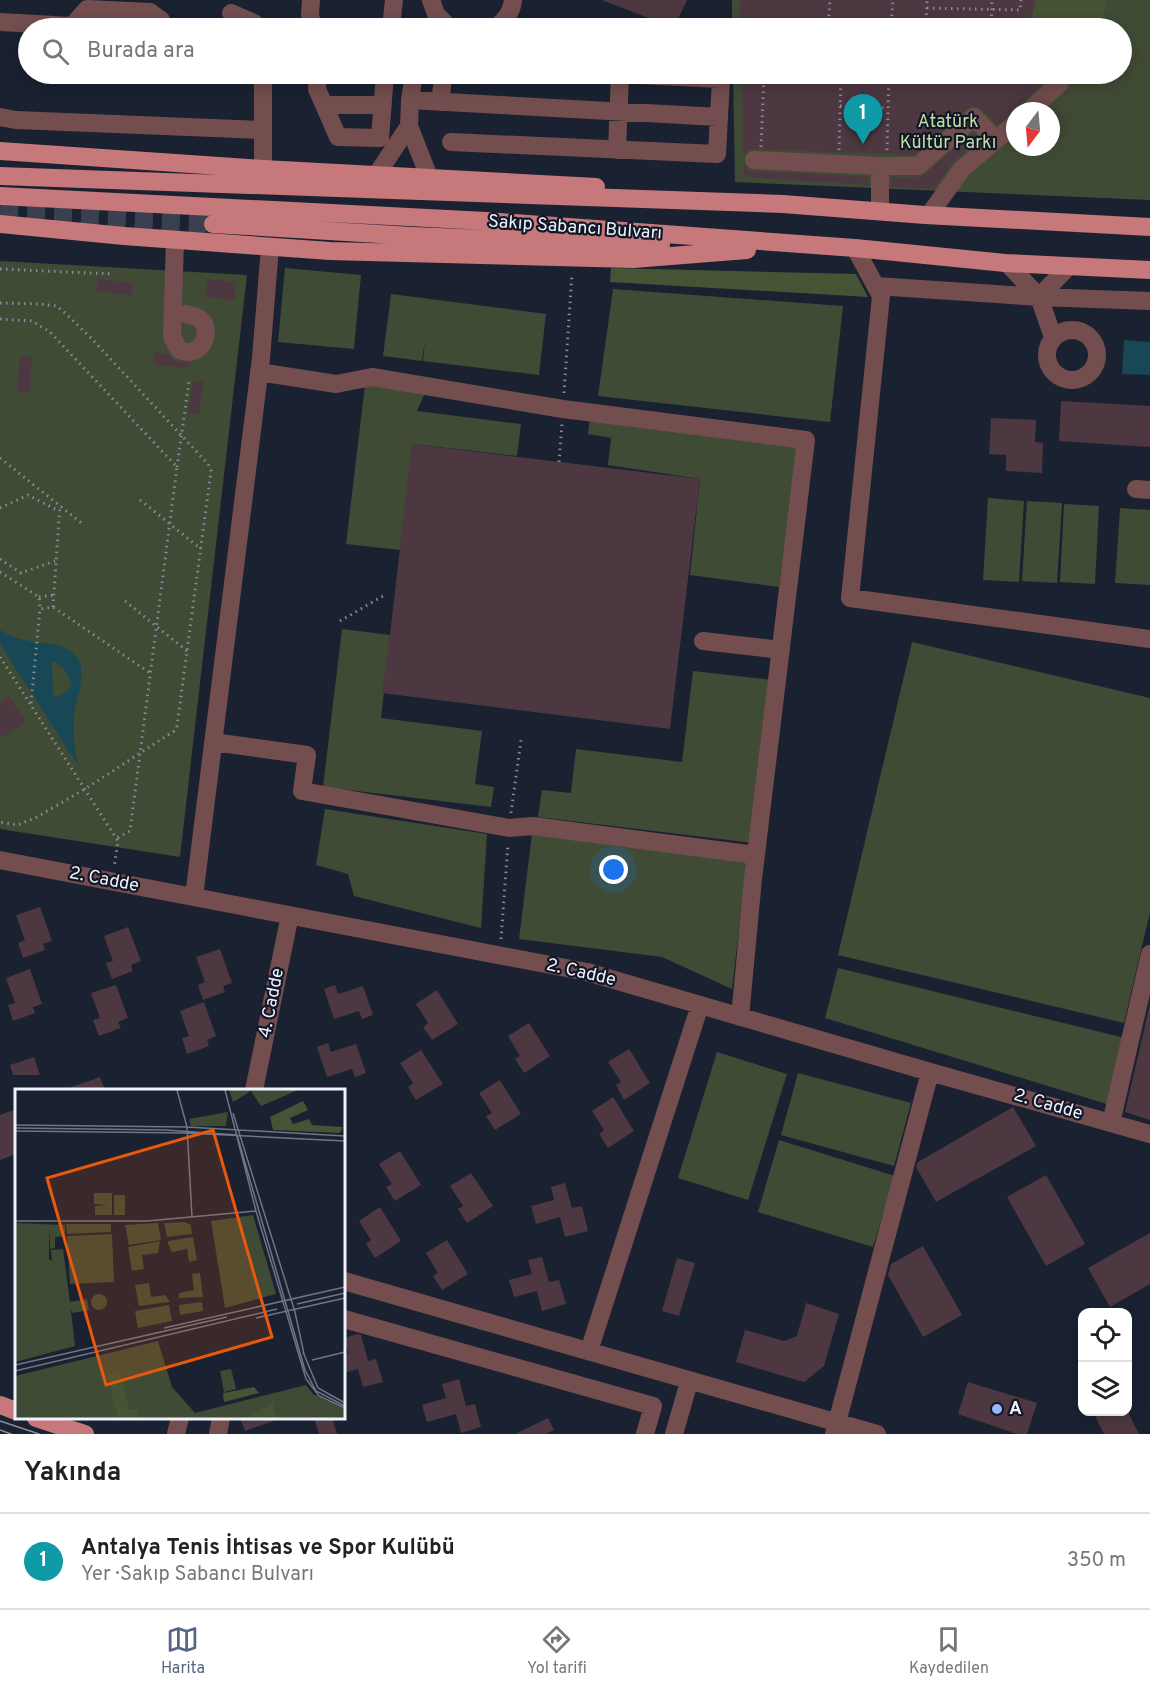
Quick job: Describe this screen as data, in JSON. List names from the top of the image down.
{
  "streets": {
    "main road": ["Sakıp Sabancı Bulvarı"],
    "street": ["2. Cadde", "4. Cadde"]
  },
  "crossings": [
    ["2. Cadde", "4. Cadde"]
  ],
  "parks": ["Atatürk Kültür Parkı"],
  "places": ["A"],
  "north": "bottom",
  "page": {
    "search": "Burada ara",
    "pins": "1",
    "heading": "Yakında",
    "list": [
      {
        "mark": "1",
        "name": "Antalya Tenis İhtisas ve Spor Kulübü",
        "note": "Yer · Sakıp Sabancı Bulvarı",
        "value": "350 m"
      }
    ],
    "nav": ["Harita", "Yol tarifi", "Kaydedilen"]
  }
}
